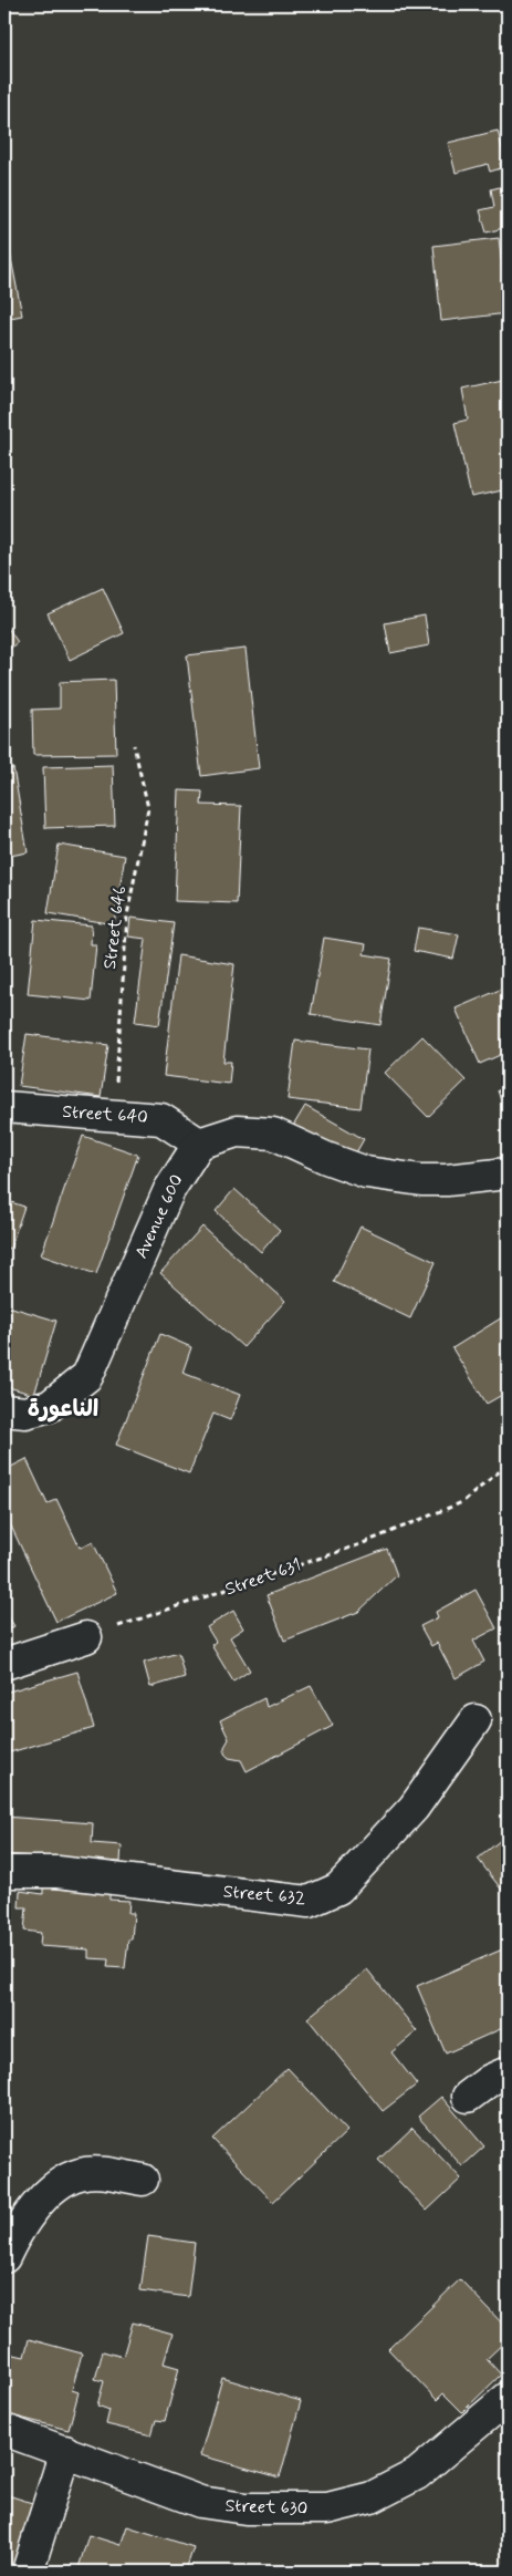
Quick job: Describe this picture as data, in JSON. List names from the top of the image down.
{
  "streets": {
    "street": [
      "Street 640",
      "Avenue 600",
      "Street 632",
      "Street 630"
    ],
    "path": ["Street 646", "Street 631"]
  },
  "crossings": [
    ["Street 646", "Street 640"],
    ["Street 640", "Avenue 600"]
  ],
  "districts": ["الناعورة"]
}
